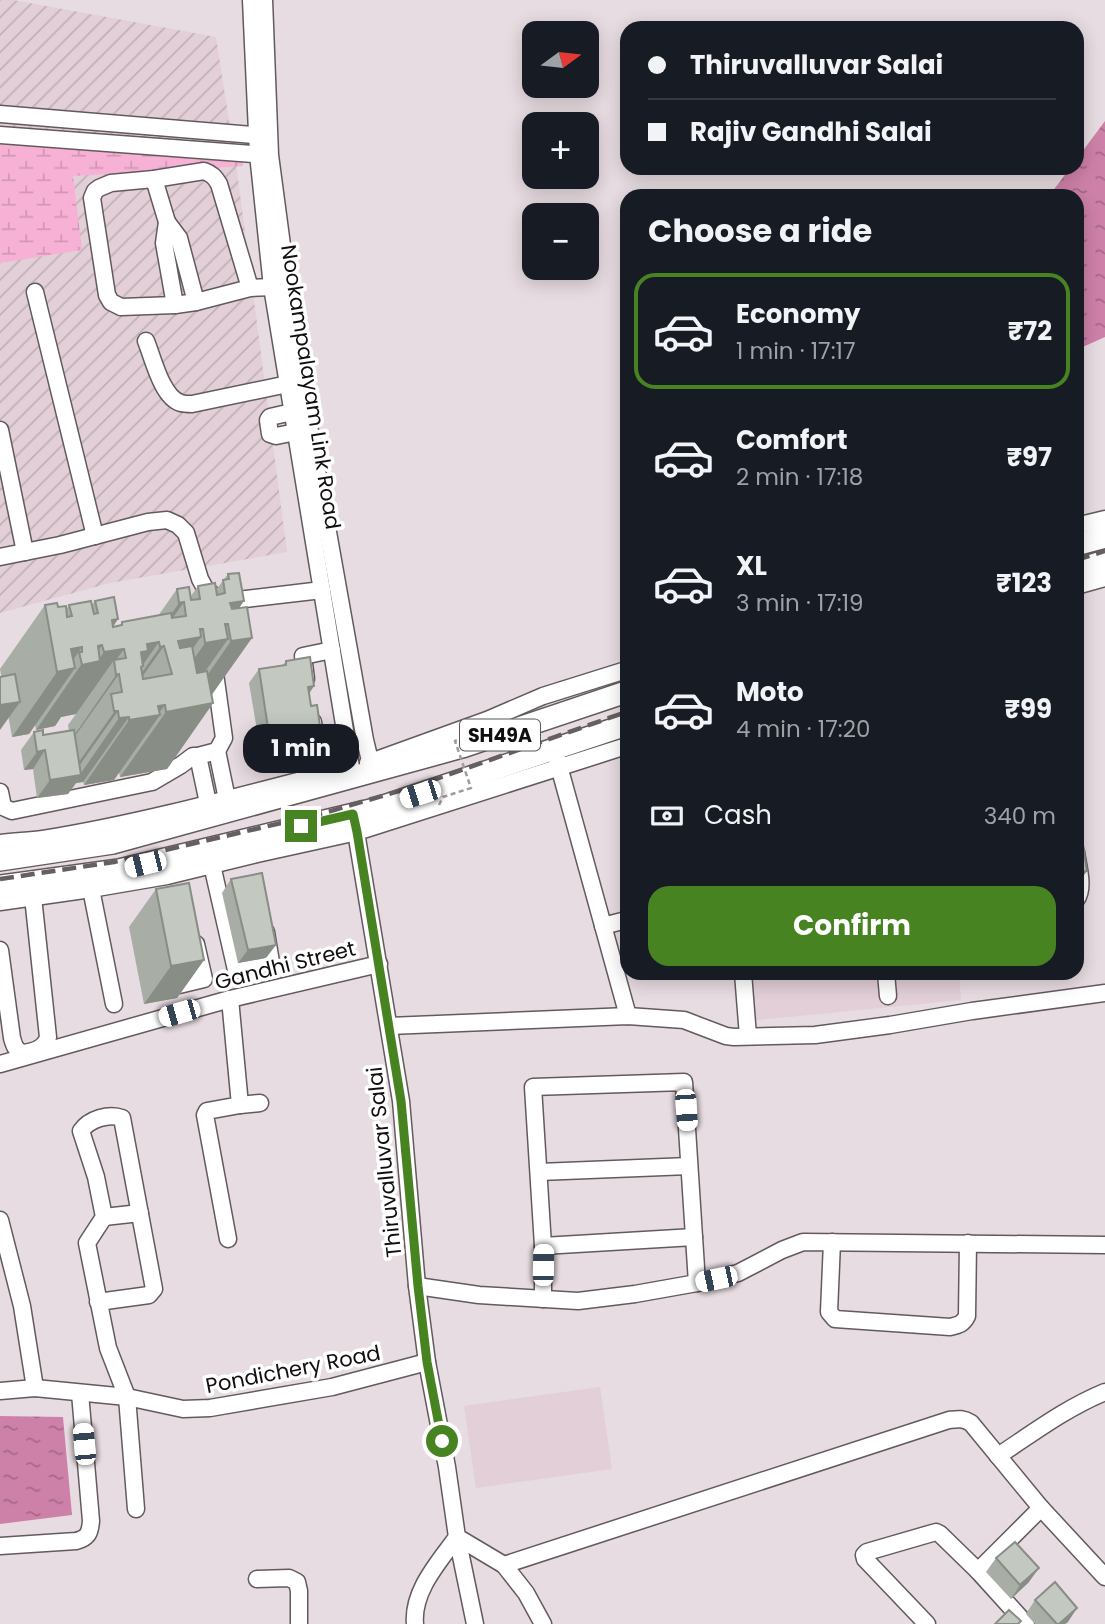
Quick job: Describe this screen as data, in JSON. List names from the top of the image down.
{
  "streets": {
    "main road": ["SH49A"],
    "street": [
      "Nookampalayam Link Road",
      "Gandhi Street",
      "Thiruvalluvar Salai",
      "Pondichery Road"
    ]
  },
  "crossings": [
    ["Nookampalayam Link Road", "SH49A"],
    ["SH49A", "Thiruvalluvar Salai"],
    ["Gandhi Street", "Thiruvalluvar Salai"],
    ["Thiruvalluvar Salai", "Pondichery Road"]
  ],
  "north": "right",
  "page": {
    "map_buttons": ["+", "−"],
    "banner": ["Thiruvalluvar Salai", "Rajiv Gandhi Salai"],
    "heading": "Choose a ride",
    "list": [
      {
        "name": "Economy",
        "note": "1 min · 17:17",
        "value": "₹72"
      },
      {
        "name": "Comfort",
        "note": "2 min · 17:18",
        "value": "₹97"
      },
      {
        "name": "XL",
        "note": "3 min · 17:19",
        "value": "₹123"
      },
      {
        "name": "Moto",
        "note": "4 min · 17:20",
        "value": "₹99"
      }
    ],
    "bubble": "1 min",
    "pay": ["Cash", "340 m"],
    "buttons": "Confirm"
  }
}
